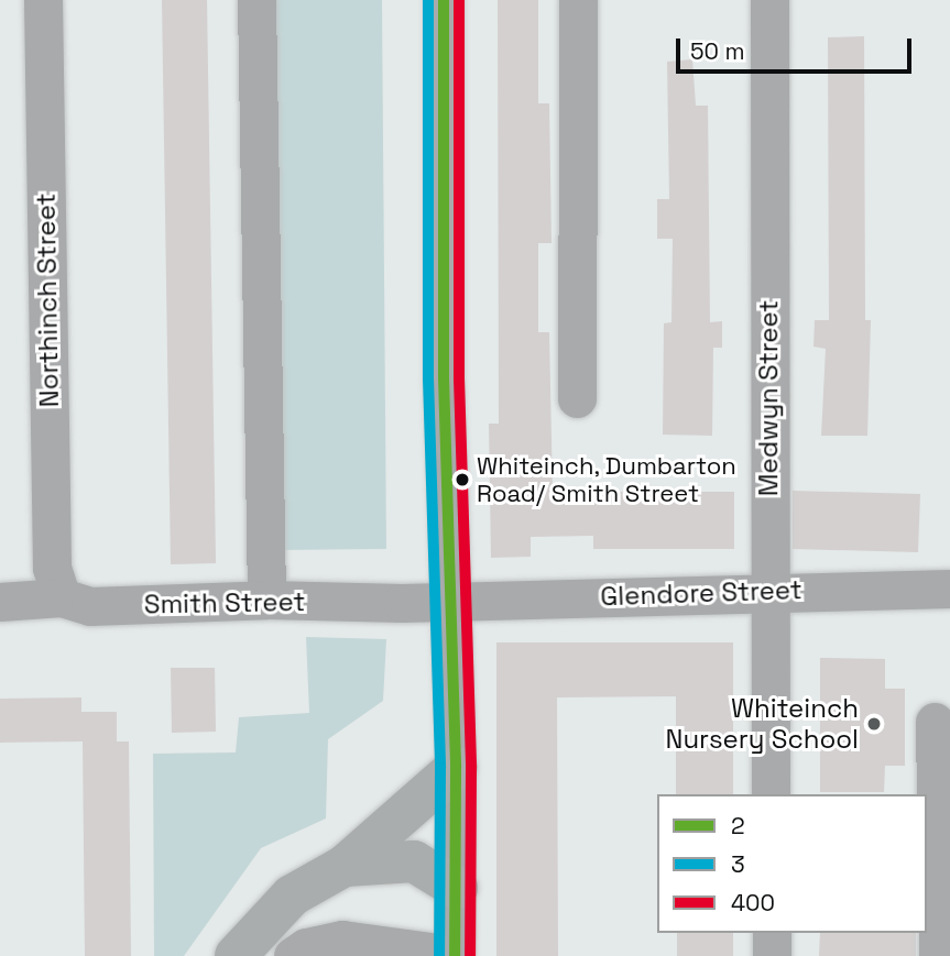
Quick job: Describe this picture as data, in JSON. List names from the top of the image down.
{
  "streets": {
    "street": [
      "Northinch Street",
      "Medwyn Street",
      "Glendore Street",
      "Smith Street"
    ]
  },
  "crossings": [
    ["Northinch Street", "Smith Street"],
    ["Medwyn Street", "Glendore Street"],
    ["Glendore Street", "Smith Street"]
  ],
  "places": ["Whiteinch, Dumbarton Road/ Smith Street", "Whiteinch Nursery School"],
  "lines": ["transit line 2", "transit line 3", "transit line 400"],
  "legend": ["2", "3", "400"],
  "scale_bar": "50 m"
}
